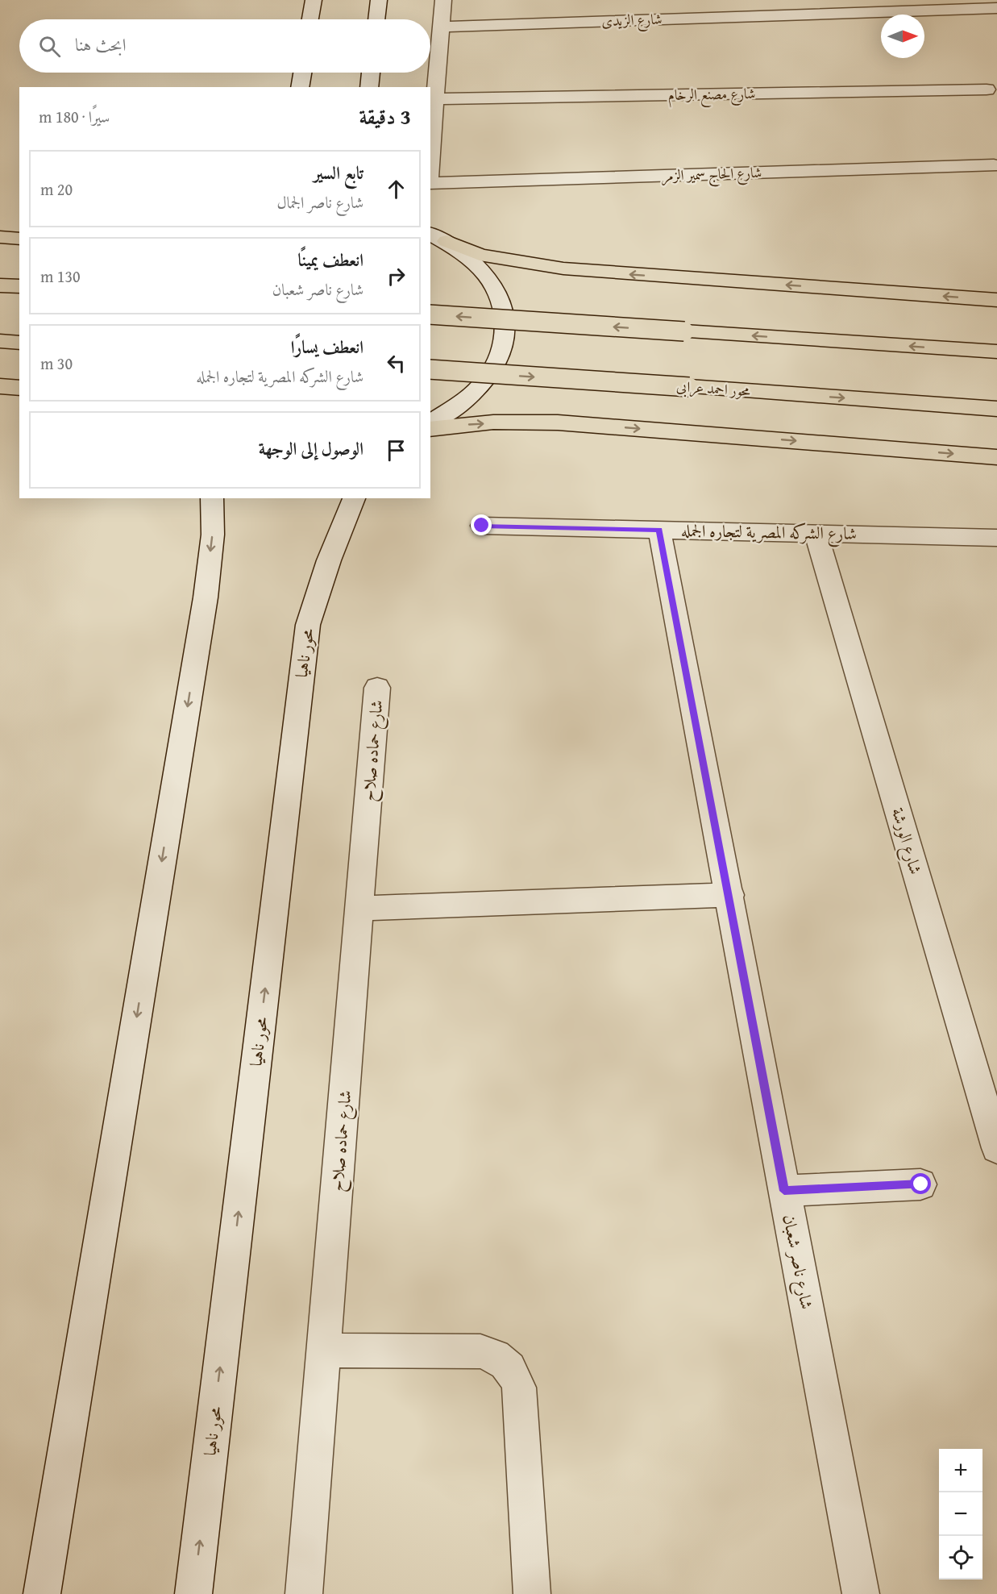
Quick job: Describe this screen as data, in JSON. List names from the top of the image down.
{
  "streets": {
    "main road": ["محور احمد عرابى"],
    "street": [
      "شارع الزيدى",
      "شارع مصنع الرخام",
      "شارع الحاج سمير الزمر",
      "شارع الشركه المصرية لتجاره الجمله",
      "محور ناهيا",
      "شارع حماده صلاح",
      "شارع الورشة",
      "شارع ناصر شعبان"
    ]
  },
  "crossings": [
    ["شارع الشركه المصرية لتجاره الجمله", "شارع الورشة"],
    ["شارع الشركه المصرية لتجاره الجمله", "شارع ناصر شعبان"]
  ],
  "north": "right",
  "page": {
    "search": "ابحث هنا",
    "heading": ["3 دقيقة", "سيرًا · 180 m"],
    "list": [
      ["تابع السير", "شارع ناصر الجمال", "20 m"],
      ["انعطف يمينًا", "شارع ناصر شعبان", "130 m"],
      ["انعطف يسارًا", "شارع الشركه المصرية لتجاره الجمله", "30 m"],
      "الوصول إلى الوجهة"
    ],
    "map_buttons": ["+", "−"]
  }
}
